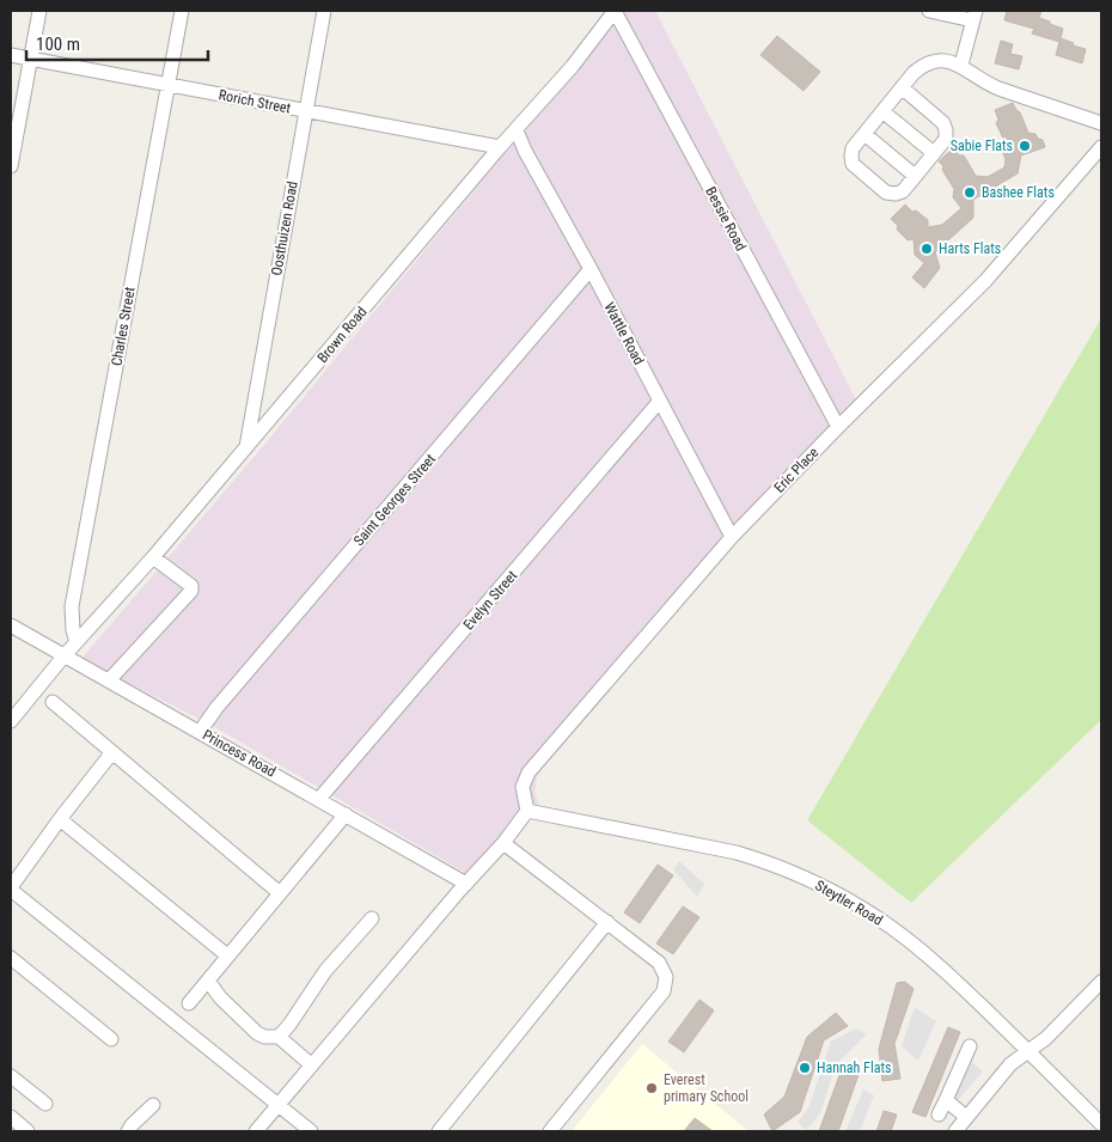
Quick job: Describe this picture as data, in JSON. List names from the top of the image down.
{
  "streets": {
    "street": [
      "Rorich Street",
      "Bessie Road",
      "Oosthuizen Road",
      "Charles Street",
      "Wattle Road",
      "Brown Road",
      "Eric Place",
      "Saint Georges Street",
      "Evelyn Street",
      "Princess Road",
      "Steytler Road"
    ]
  },
  "crossings": [
    ["Rorich Street", "Oosthuizen Road"],
    ["Rorich Street", "Charles Street"],
    ["Rorich Street", "Brown Road"],
    ["Bessie Road", "Brown Road"],
    ["Bessie Road", "Eric Place"],
    ["Oosthuizen Road", "Brown Road"],
    ["Charles Street", "Brown Road"],
    ["Wattle Road", "Brown Road"],
    ["Wattle Road", "Eric Place"],
    ["Wattle Road", "Saint Georges Street"],
    ["Wattle Road", "Evelyn Street"],
    ["Brown Road", "Princess Road"],
    ["Eric Place", "Steytler Road"],
    ["Saint Georges Street", "Princess Road"],
    ["Evelyn Street", "Princess Road"]
  ],
  "places": [
    "Sabie Flats",
    "Bashee Flats",
    "Harts Flats",
    "Hannah Flats",
    "Everest primary School"
  ],
  "scale_bar": "100 m"
}
